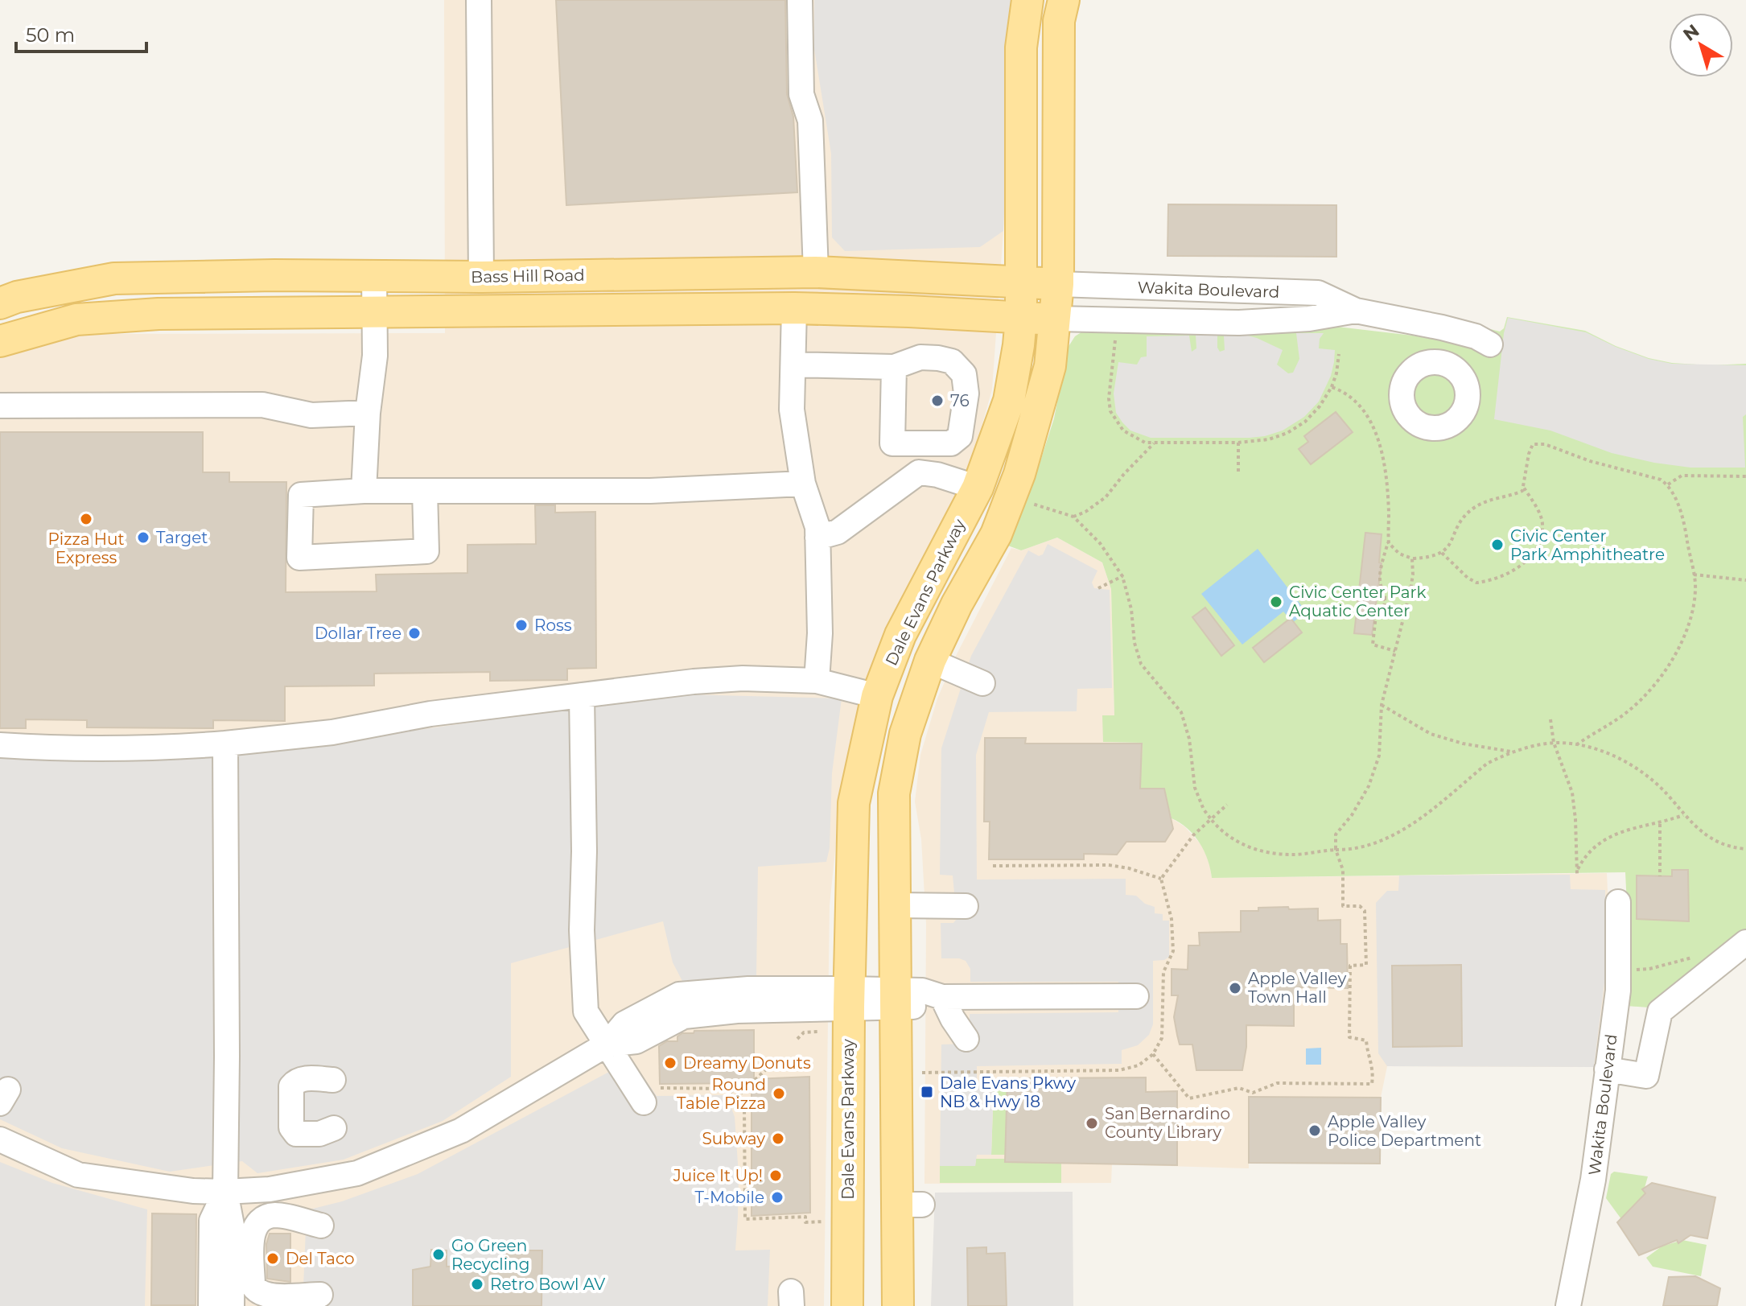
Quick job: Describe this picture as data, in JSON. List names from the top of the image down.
{
  "streets": {
    "main road": ["Bass Hill Road", "Dale Evans Parkway"],
    "street": ["Wakita Boulevard"]
  },
  "crossings": [
    ["Bass Hill Road", "Wakita Boulevard"],
    ["Bass Hill Road", "Dale Evans Parkway"]
  ],
  "places": {
    "other": [
      "76",
      "Pizza Hut Express",
      "Target",
      "Civic Center Park Amphitheatre",
      "Civic Center Park Aquatic Center",
      "Ross",
      "Dollar Tree",
      "Apple Valley Town Hall",
      "Dreamy Donuts",
      "Round Table Pizza",
      "San Bernardino County Library",
      "Apple Valley Police Department",
      "Subway",
      "Juice It Up!",
      "T-Mobile",
      "Go Green Recycling",
      "Del Taco",
      "Retro Bowl AV"
    ],
    "transit": ["Dale Evans Pkwy NB & Hwy 18"]
  },
  "scale_bar": "50 m",
  "north": "top left"
}
